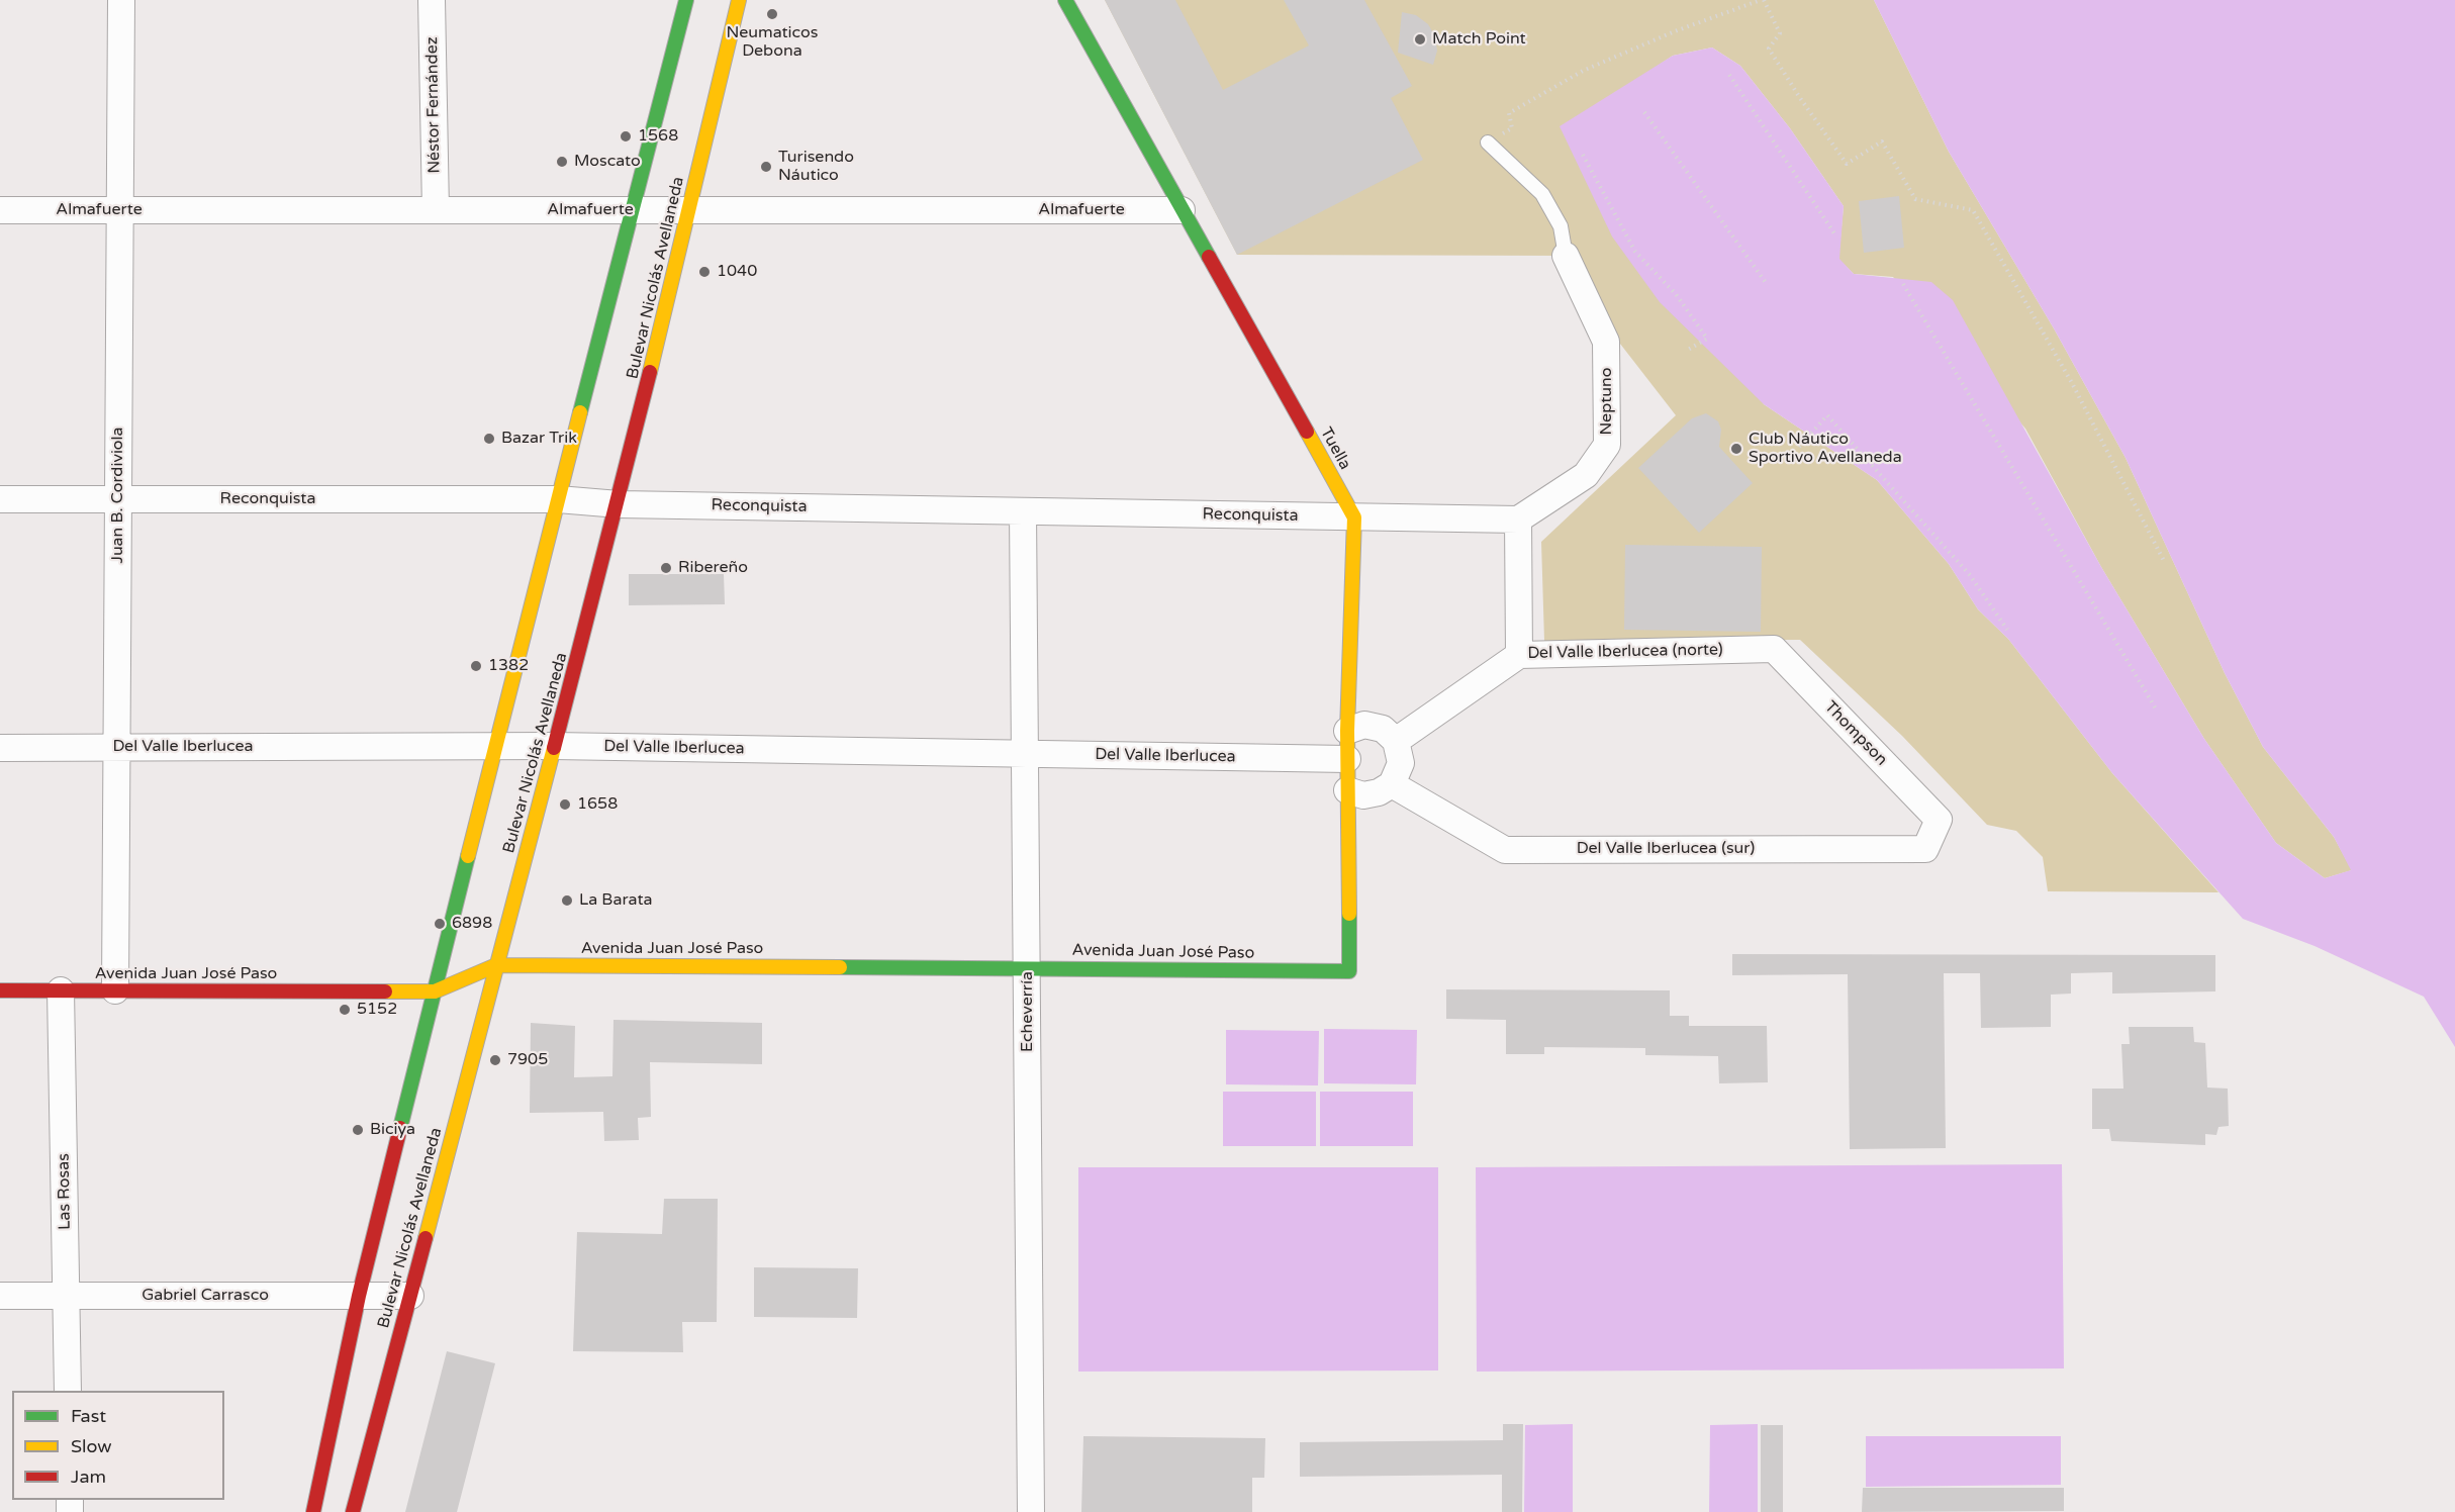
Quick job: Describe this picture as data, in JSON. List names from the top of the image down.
{
  "streets": {
    "main road": ["Bulevar Nicolás Avellaneda", "Tuella", "Avenida Juan José Paso"],
    "street": [
      "Néstor Fernández",
      "Almafuerte",
      "Neptuno",
      "Juan B. Cordiviola",
      "Reconquista",
      "Del Valle Iberlucea (norte)",
      "Thompson",
      "Del Valle Iberlucea",
      "Del Valle Iberlucea (sur)",
      "Echeverría",
      "Las Rosas",
      "Gabriel Carrasco"
    ]
  },
  "crossings": [
    ["Néstor Fernández", "Almafuerte"],
    ["Almafuerte", "Bulevar Nicolás Avellaneda"],
    ["Almafuerte", "Tuella"],
    ["Almafuerte", "Juan B. Cordiviola"],
    ["Bulevar Nicolás Avellaneda", "Reconquista"],
    ["Bulevar Nicolás Avellaneda", "Del Valle Iberlucea"],
    ["Bulevar Nicolás Avellaneda", "Avenida Juan José Paso"],
    ["Bulevar Nicolás Avellaneda", "Gabriel Carrasco"],
    ["Neptuno", "Reconquista"],
    ["Tuella", "Reconquista"],
    ["Juan B. Cordiviola", "Reconquista"],
    ["Juan B. Cordiviola", "Del Valle Iberlucea"],
    ["Juan B. Cordiviola", "Avenida Juan José Paso"],
    ["Reconquista", "Echeverría"],
    ["Del Valle Iberlucea (norte)", "Thompson"],
    ["Del Valle Iberlucea (norte)", "Del Valle Iberlucea"],
    ["Del Valle Iberlucea (norte)", "Del Valle Iberlucea (sur)"],
    ["Del Valle Iberlucea (norte)", "Avenida Juan José Paso"],
    ["Thompson", "Del Valle Iberlucea (sur)"],
    ["Del Valle Iberlucea", "Del Valle Iberlucea (sur)"],
    ["Del Valle Iberlucea", "Avenida Juan José Paso"],
    ["Del Valle Iberlucea", "Echeverría"],
    ["Del Valle Iberlucea (sur)", "Avenida Juan José Paso"],
    ["Avenida Juan José Paso", "Echeverría"],
    ["Avenida Juan José Paso", "Las Rosas"],
    ["Las Rosas", "Gabriel Carrasco"]
  ],
  "places": [
    "Neumaticos Debona",
    "Match Point",
    "1568",
    "Moscato",
    "Turisendo Náutico",
    "1040",
    "Bazar Trik",
    "Club Náutico Sportivo Avellaneda",
    "Ribereño",
    "1382",
    "1658",
    "La Barata",
    "6898",
    "5152",
    "7905",
    "Biciya"
  ],
  "legend": ["Fast", "Slow", "Jam"]
}
